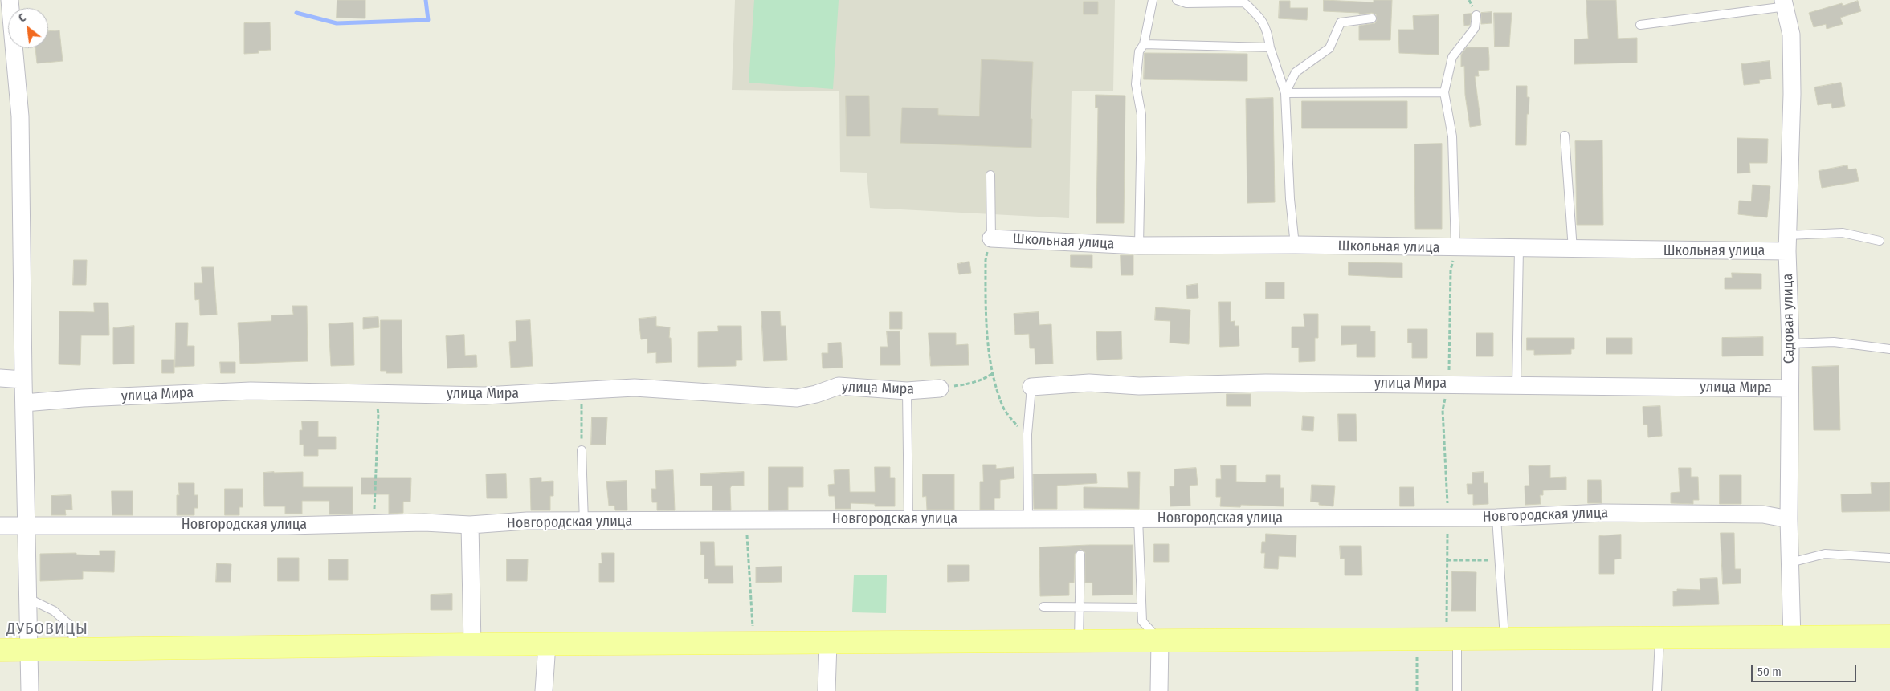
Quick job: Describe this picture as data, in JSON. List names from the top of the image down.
{
  "streets": {
    "street": [
      "Школьная улица",
      "Садовая улица",
      "улица Мира",
      "Новгородская улица"
    ]
  },
  "crossings": [
    ["Школьная улица", "Садовая улица"],
    ["Садовая улица", "улица Мира"],
    ["Садовая улица", "Новгородская улица"]
  ],
  "districts": ["ДУБОВИЦЫ"],
  "scale_bar": "50 m",
  "north": "top left"
}
